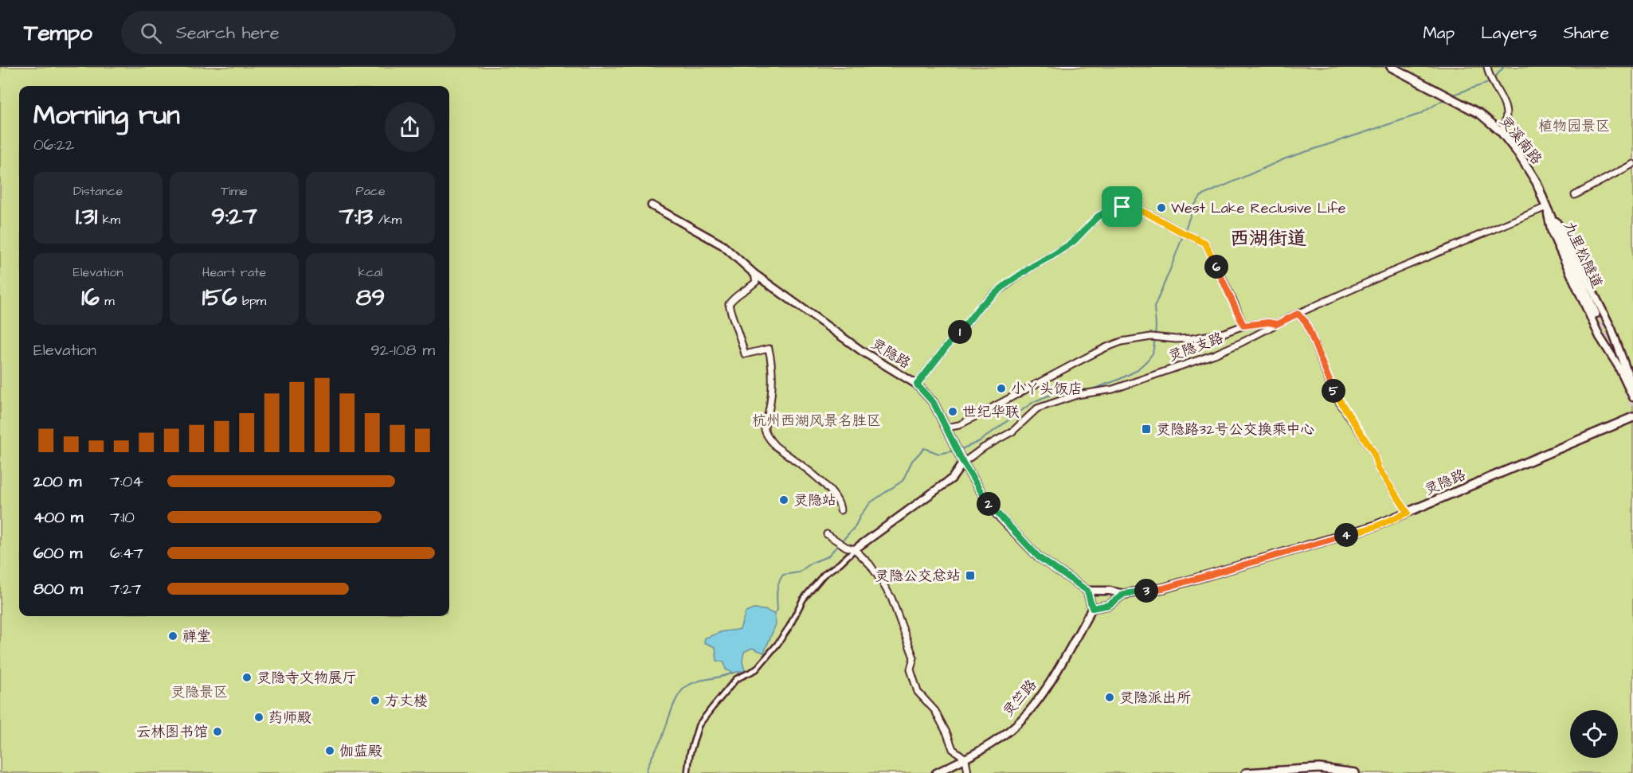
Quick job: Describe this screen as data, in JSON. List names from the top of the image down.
{
  "streets": {
    "main road": ["灵溪南路", "九里松隧道", "灵隐路"],
    "street": ["灵隐支路", "灵竺路"]
  },
  "crossings": [
    ["灵溪南路", "九里松隧道"],
    ["灵溪南路", "灵隐支路"],
    ["九里松隧道", "灵隐支路"],
    ["灵隐支路", "灵隐路"]
  ],
  "districts": ["西湖街道"],
  "parks": ["植物园景区", "杭州西湖风景名胜区", "灵隐景区"],
  "places": {
    "other": [
      "West Lake Reclusive Life",
      "小丫头饭店",
      "世纪华联",
      "灵隐站",
      "禅堂",
      "灵隐寺文物展厅",
      "灵隐派出所",
      "方丈楼",
      "药师殿",
      "云林图书馆",
      "伽蓝殿"
    ],
    "transit": ["灵隐路32号公交换乘中心", "灵隐公交总站"]
  },
  "page": {
    "header": "Tempo",
    "search": "Search here",
    "nav": ["Map", "Layers", "Share"],
    "heading": ["Morning run", "06:22"],
    "stats": [
      ["Distance", "1.31 km"],
      ["Time", "9:27"],
      ["Pace", "7:13 /km"],
      ["Elevation", "16 m"],
      ["Heart rate", "156 bpm"],
      ["kcal", "89"]
    ],
    "pins": [
      "6",
      "1",
      "5",
      "2",
      "4",
      "3"
    ],
    "chart": ["Elevation", "92–108 m"],
    "list": [
      {
        "name": "200 m",
        "note": "7:04"
      },
      {
        "name": "400 m",
        "note": "7:10"
      },
      {
        "name": "600 m",
        "note": "6:47"
      },
      {
        "name": "800 m",
        "note": "7:27"
      }
    ]
  }
}
